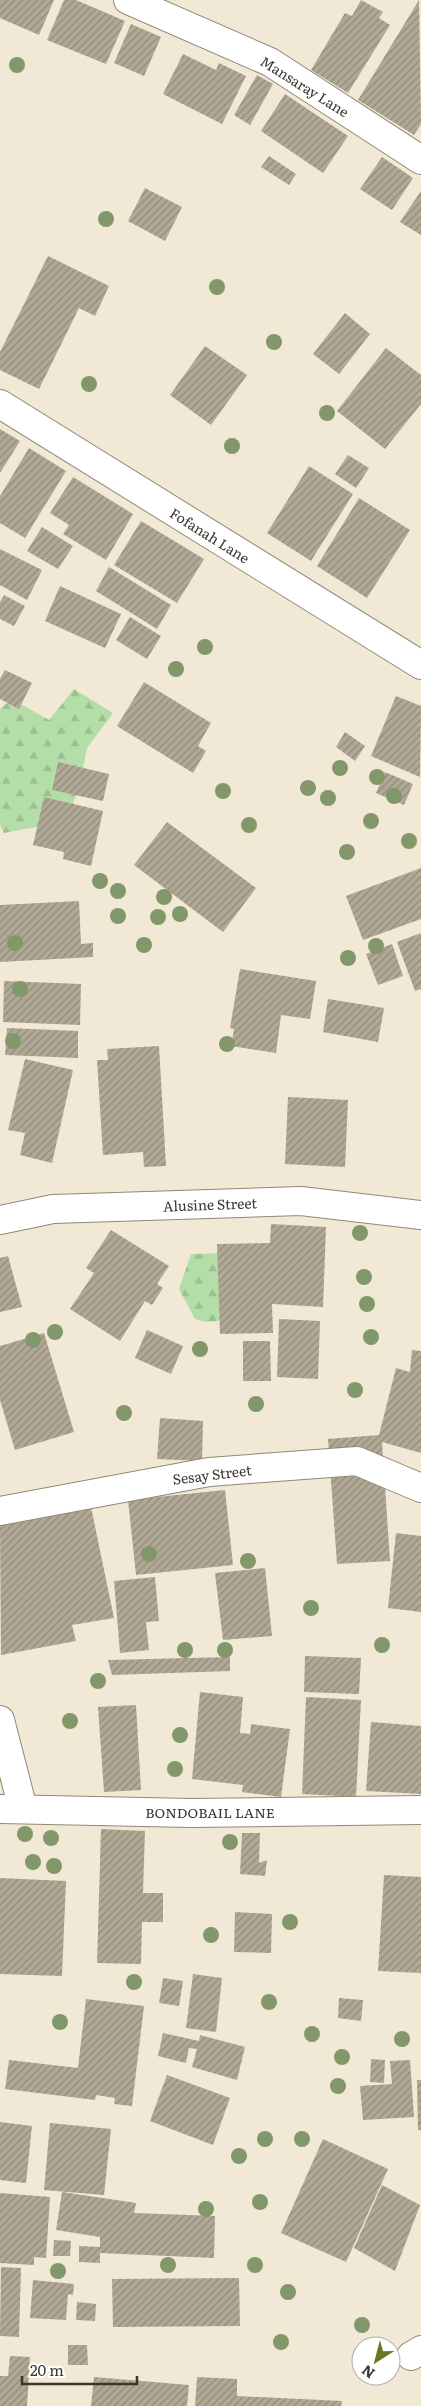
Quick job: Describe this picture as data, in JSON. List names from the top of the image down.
{
  "streets": {
    "street": [
      "Mansaray Lane",
      "Fofanah Lane",
      "Alusine Street",
      "Sesay Street",
      "BONDOBAIL LANE"
    ]
  },
  "scale_bar": "20 m",
  "north": "bottom left"
}
